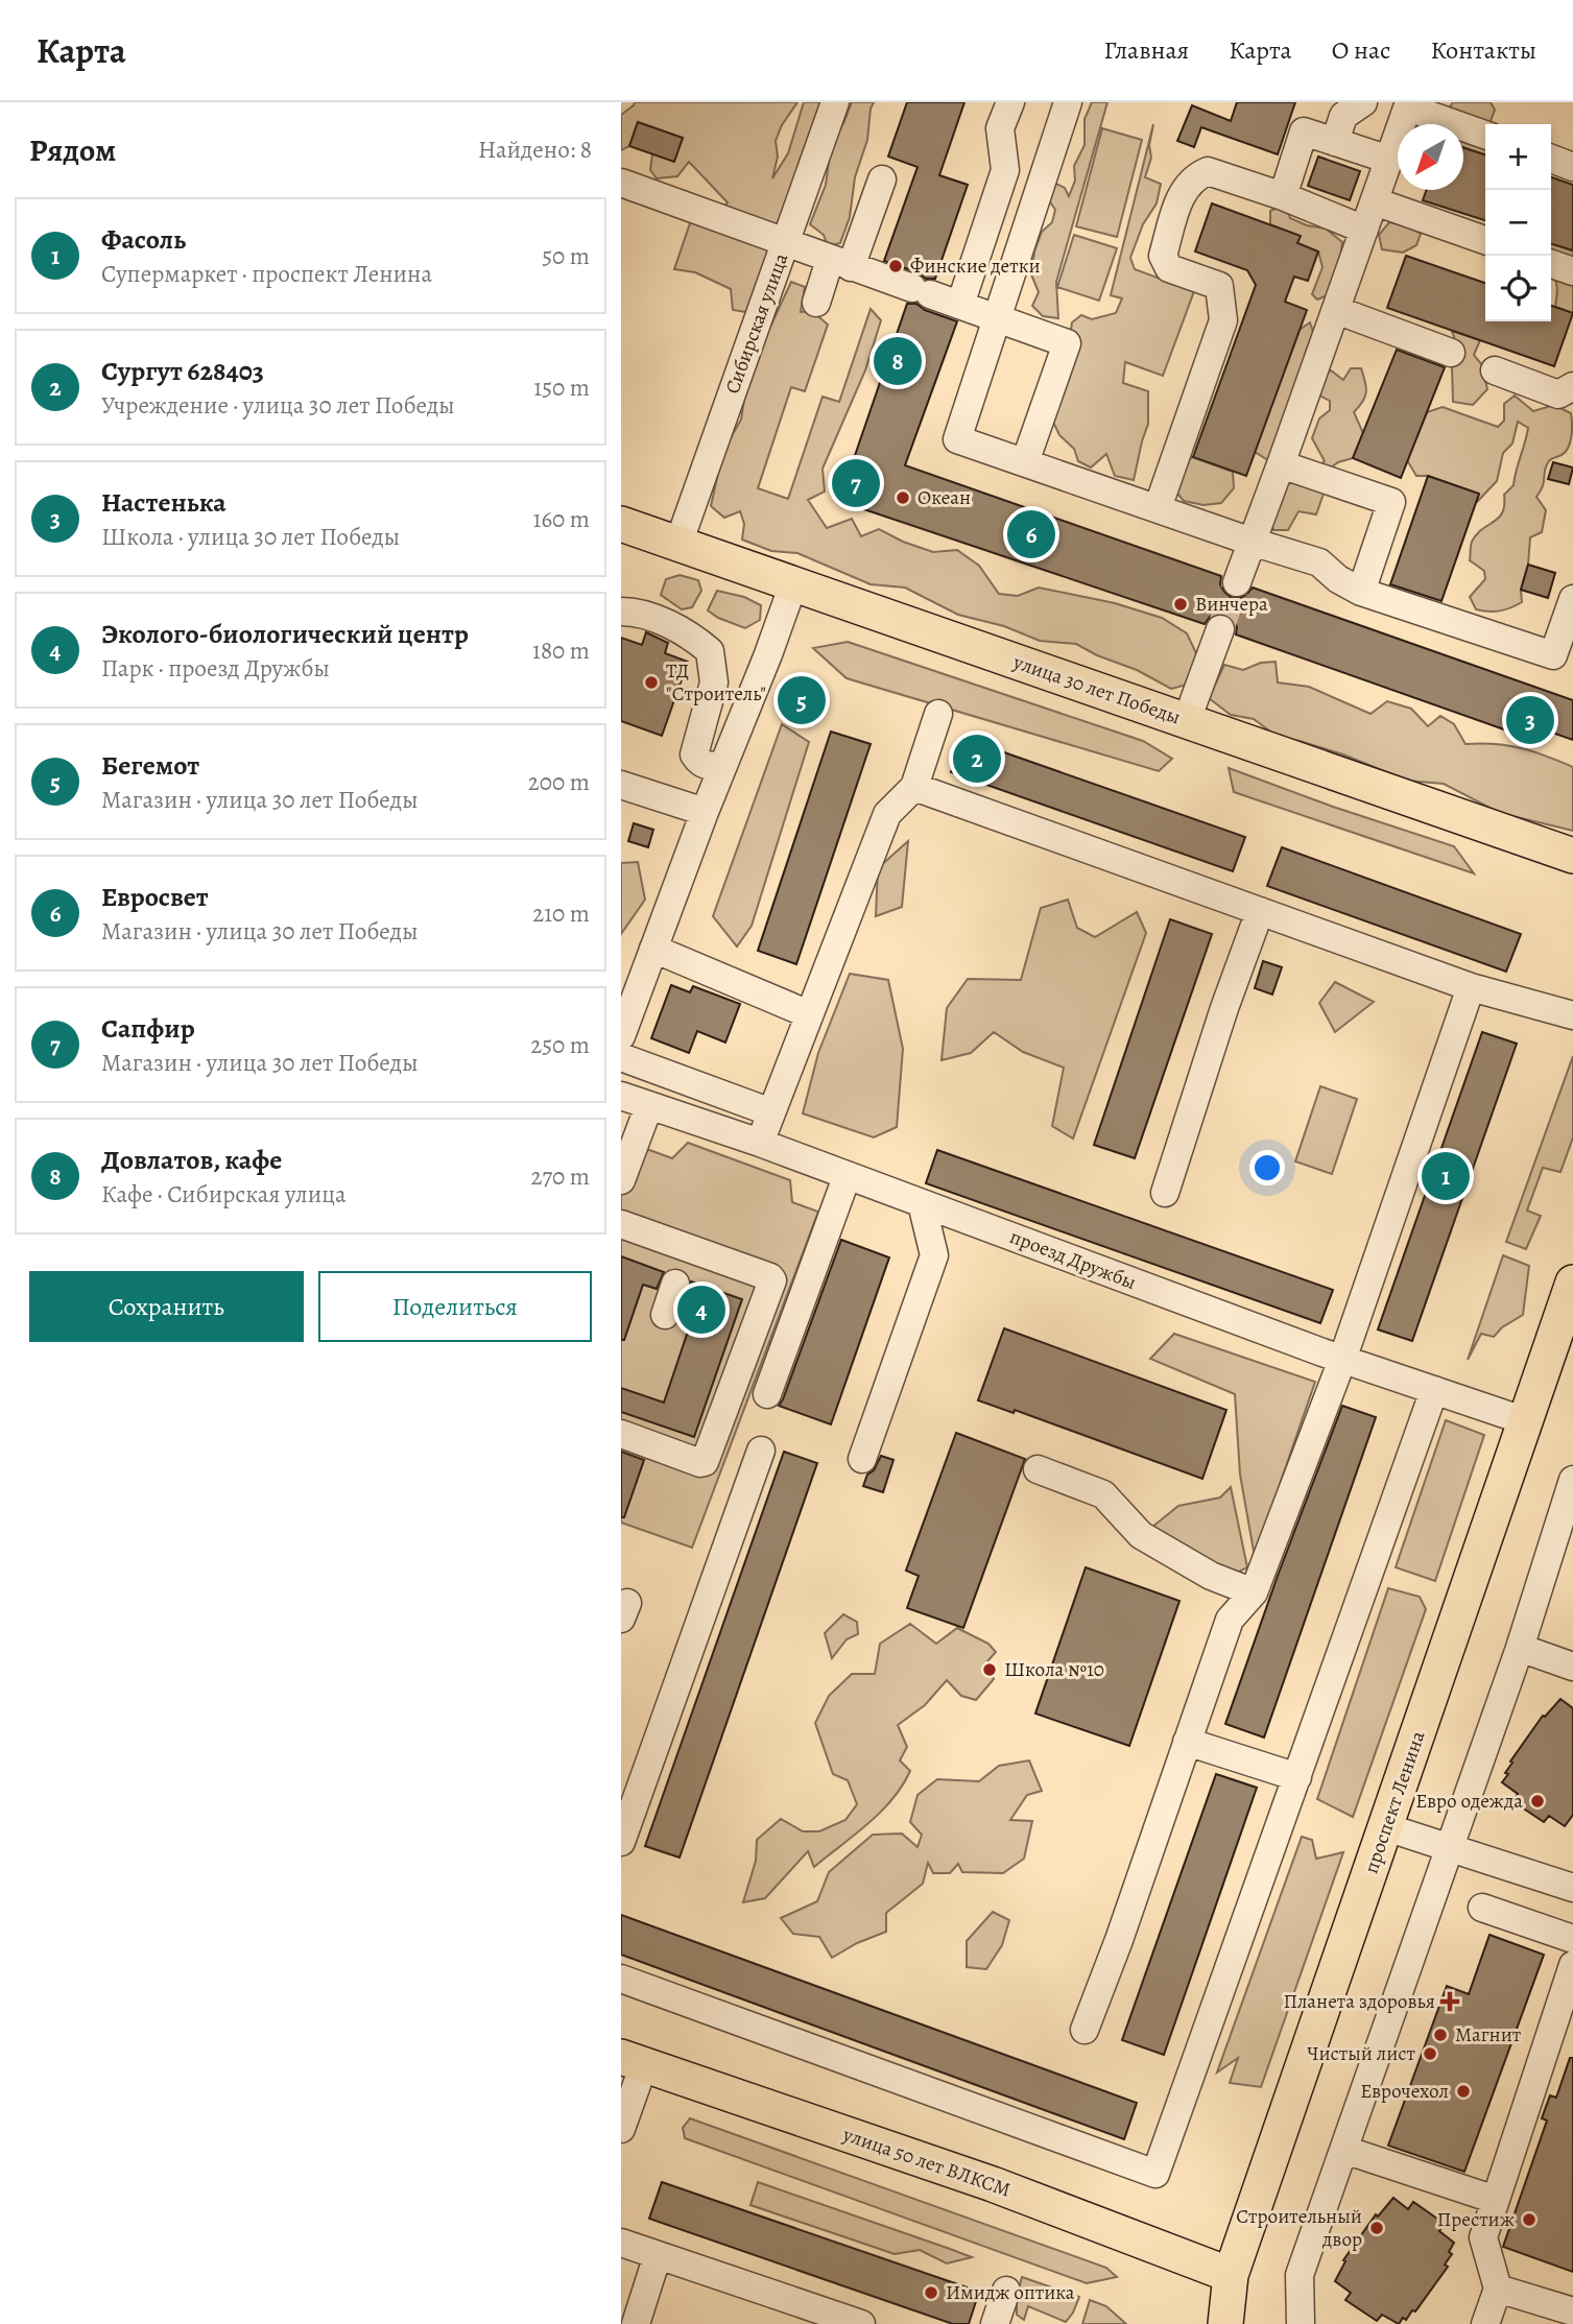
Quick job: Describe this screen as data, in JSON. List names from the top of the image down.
{
  "streets": {
    "main road": ["улица 30 лет Победы", "проспект Ленина", "улица 50 лет ВЛКСМ"],
    "street": ["Сибирская улица", "проезд Дружбы"]
  },
  "crossings": [
    ["Сибирская улица", "улица 30 лет Победы"],
    ["проезд Дружбы", "проспект Ленина"],
    ["проспект Ленина", "улица 50 лет ВЛКСМ"]
  ],
  "places": {
    "other": [
      "Финские детки",
      "Океан",
      "Винчера",
      "ТД \"Строитель\"",
      "Школа №10",
      "Евро одежда",
      "Магнит",
      "Чистый лист",
      "Еврочехол",
      "Престиж",
      "Строительный двор",
      "Имидж оптика"
    ],
    "health": ["Планета здоровья"]
  },
  "north": "bottom left",
  "page": {
    "header": "Карта",
    "nav": [
      "Главная",
      "Карта",
      "О нас",
      "Контакты"
    ],
    "heading": ["Рядом", "Найдено: 8"],
    "map_buttons": ["+", "−"],
    "list": [
      {
        "mark": "1",
        "name": "Фасоль",
        "note": "Супермаркет · проспект Ленина",
        "value": "50 m"
      },
      {
        "mark": "2",
        "name": "Сургут 628403",
        "note": "Учреждение · улица 30 лет Победы",
        "value": "150 m"
      },
      {
        "mark": "3",
        "name": "Настенька",
        "note": "Школа · улица 30 лет Победы",
        "value": "160 m"
      },
      {
        "mark": "4",
        "name": "Эколого-биологический центр",
        "note": "Парк · проезд Дружбы",
        "value": "180 m"
      },
      {
        "mark": "5",
        "name": "Бегемот",
        "note": "Магазин · улица 30 лет Победы",
        "value": "200 m"
      },
      {
        "mark": "6",
        "name": "Евросвет",
        "note": "Магазин · улица 30 лет Победы",
        "value": "210 m"
      },
      {
        "mark": "7",
        "name": "Сапфир",
        "note": "Магазин · улица 30 лет Победы",
        "value": "250 m"
      },
      {
        "mark": "8",
        "name": "Довлатов, кафе",
        "note": "Кафе · Сибирская улица",
        "value": "270 m"
      }
    ],
    "pins": [
      "8",
      "7",
      "6",
      "5",
      "3",
      "2",
      "1",
      "4"
    ],
    "buttons": ["Сохранить", "Поделиться"]
  }
}
